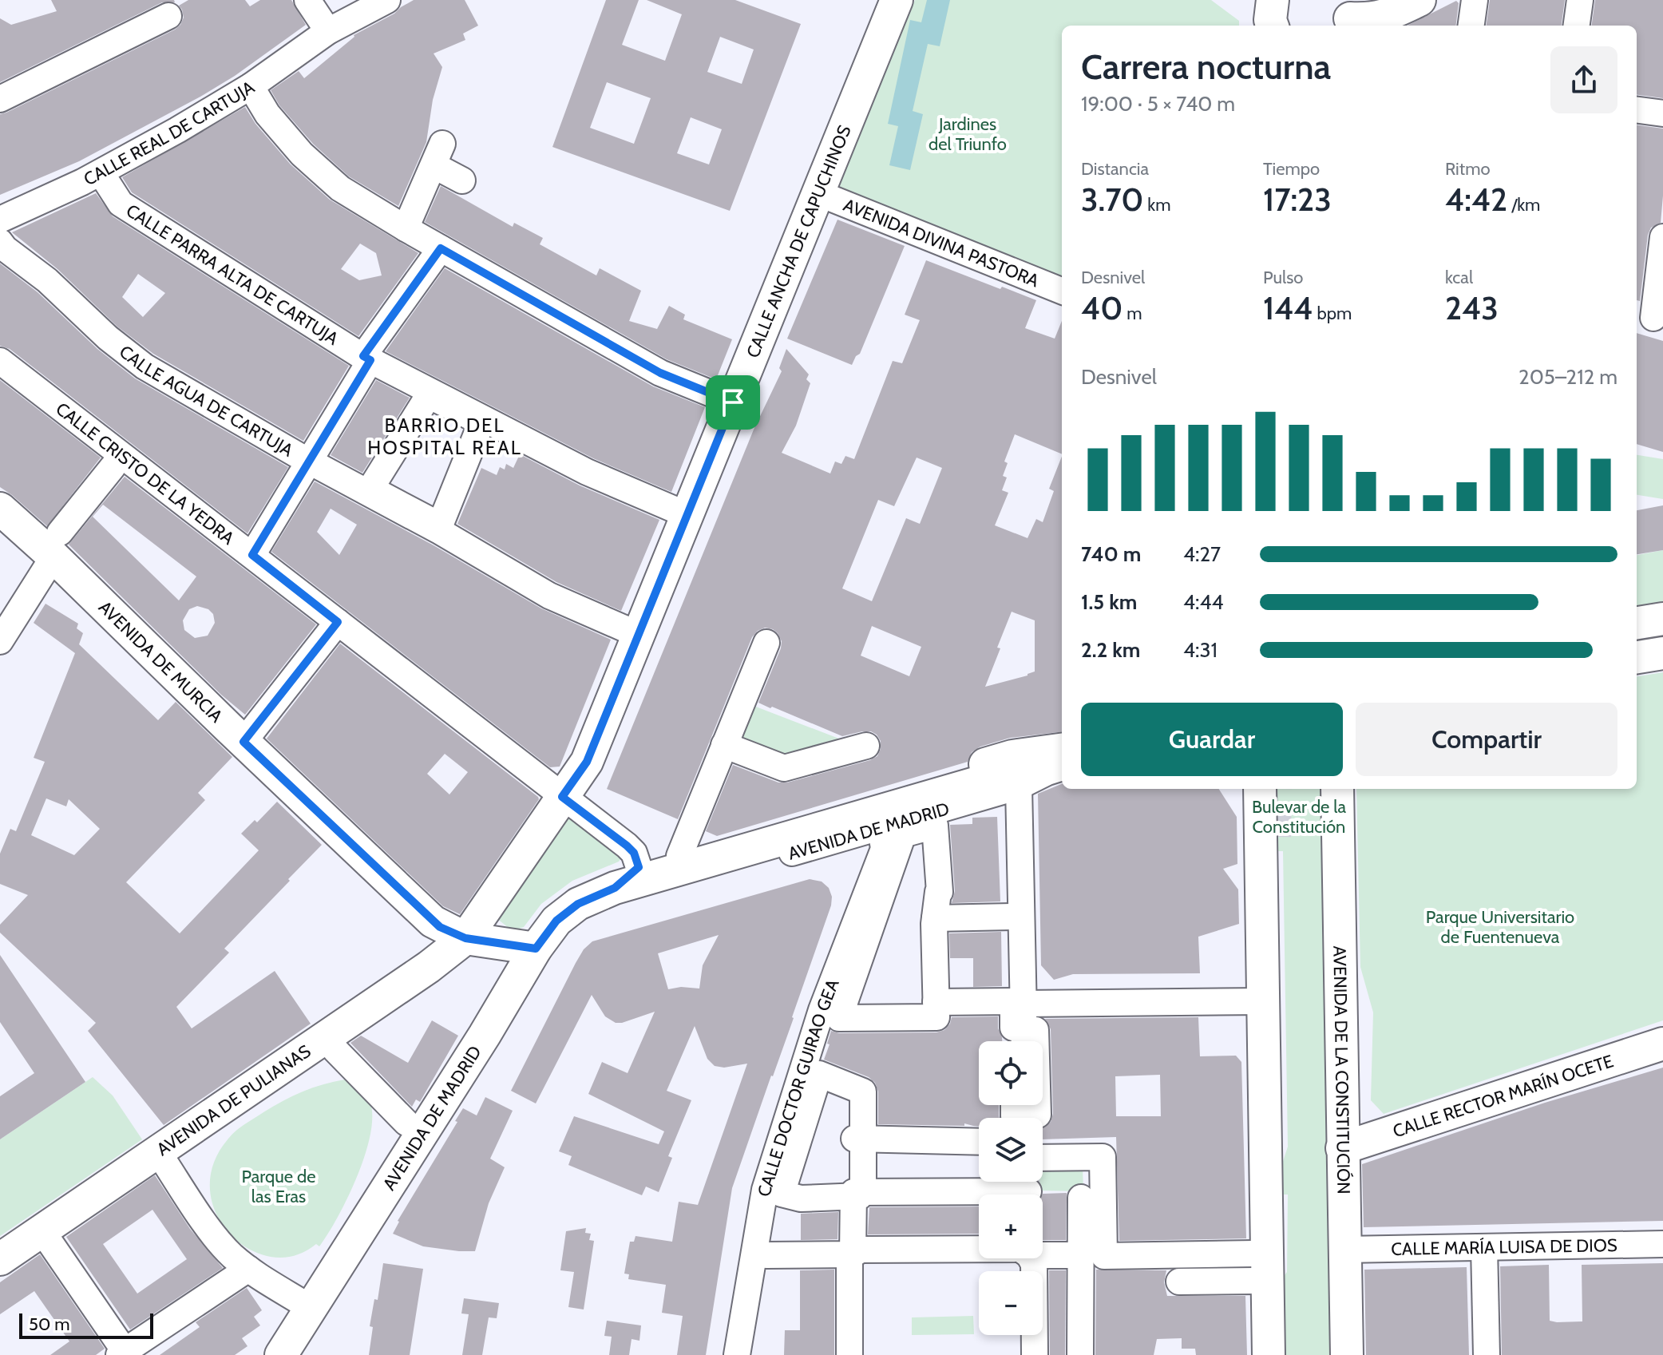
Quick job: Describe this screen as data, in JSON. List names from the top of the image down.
{
  "streets": {
    "main road": [
      "CALLE ANCHA DE CAPUCHINOS",
      "AVENIDA DE MURCIA",
      "AVENIDA DE MADRID",
      "AVENIDA DE LA CONSTITUCIÓN",
      "CALLE RECTOR MARÍN OCETE",
      "AVENIDA DE PULIANAS"
    ],
    "street": [
      "CALLE REAL DE CARTUJA",
      "AVENIDA DIVINA PASTORA",
      "CALLE PARRA ALTA DE CARTUJA",
      "CALLE AGUA DE CARTUJA",
      "CALLE CRISTO DE LA YEDRA",
      "CALLE DOCTOR GUIRAO GEA",
      "CALLE MARÍA LUISA DE DIOS"
    ]
  },
  "crossings": [
    ["CALLE REAL DE CARTUJA", "CALLE PARRA ALTA DE CARTUJA"],
    ["CALLE ANCHA DE CAPUCHINOS", "AVENIDA DIVINA PASTORA"],
    ["CALLE ANCHA DE CAPUCHINOS", "CALLE PARRA ALTA DE CARTUJA"],
    ["CALLE ANCHA DE CAPUCHINOS", "CALLE AGUA DE CARTUJA"],
    ["CALLE ANCHA DE CAPUCHINOS", "CALLE CRISTO DE LA YEDRA"],
    ["CALLE ANCHA DE CAPUCHINOS", "AVENIDA DE PULIANAS"],
    ["CALLE CRISTO DE LA YEDRA", "AVENIDA DE MADRID"],
    ["CALLE CRISTO DE LA YEDRA", "AVENIDA DE PULIANAS"],
    ["AVENIDA DE MURCIA", "AVENIDA DE MADRID"],
    ["AVENIDA DE MURCIA", "AVENIDA DE PULIANAS"],
    ["AVENIDA DE MADRID", "CALLE DOCTOR GUIRAO GEA"],
    ["AVENIDA DE LA CONSTITUCIÓN", "CALLE RECTOR MARÍN OCETE"],
    ["AVENIDA DE LA CONSTITUCIÓN", "CALLE MARÍA LUISA DE DIOS"]
  ],
  "districts": ["BARRIO DEL HOSPITAL REAL"],
  "parks": [
    "Jardines del Triunfo",
    "Bulevar de la Constitución",
    "Parque Universitario de Fuentenueva",
    "Parque de las Eras"
  ],
  "scale_bar": "50 m",
  "page": {
    "heading": ["Carrera nocturna", "19:00 · 5 × 740 m"],
    "stats": [
      ["Distancia", "3.70 km"],
      ["Tiempo", "17:23"],
      ["Ritmo", "4:42 /km"],
      ["Desnivel", "40 m"],
      ["Pulso", "144 bpm"],
      ["kcal", "243"]
    ],
    "chart": ["Desnivel", "205–212 m"],
    "list": [
      {
        "name": "740 m",
        "note": "4:27"
      },
      {
        "name": "1.5 km",
        "note": "4:44"
      },
      {
        "name": "2.2 km",
        "note": "4:31"
      }
    ],
    "buttons": ["Guardar", "Compartir"],
    "map_buttons": ["+", "−"],
    "scale": "50 m"
  }
}
